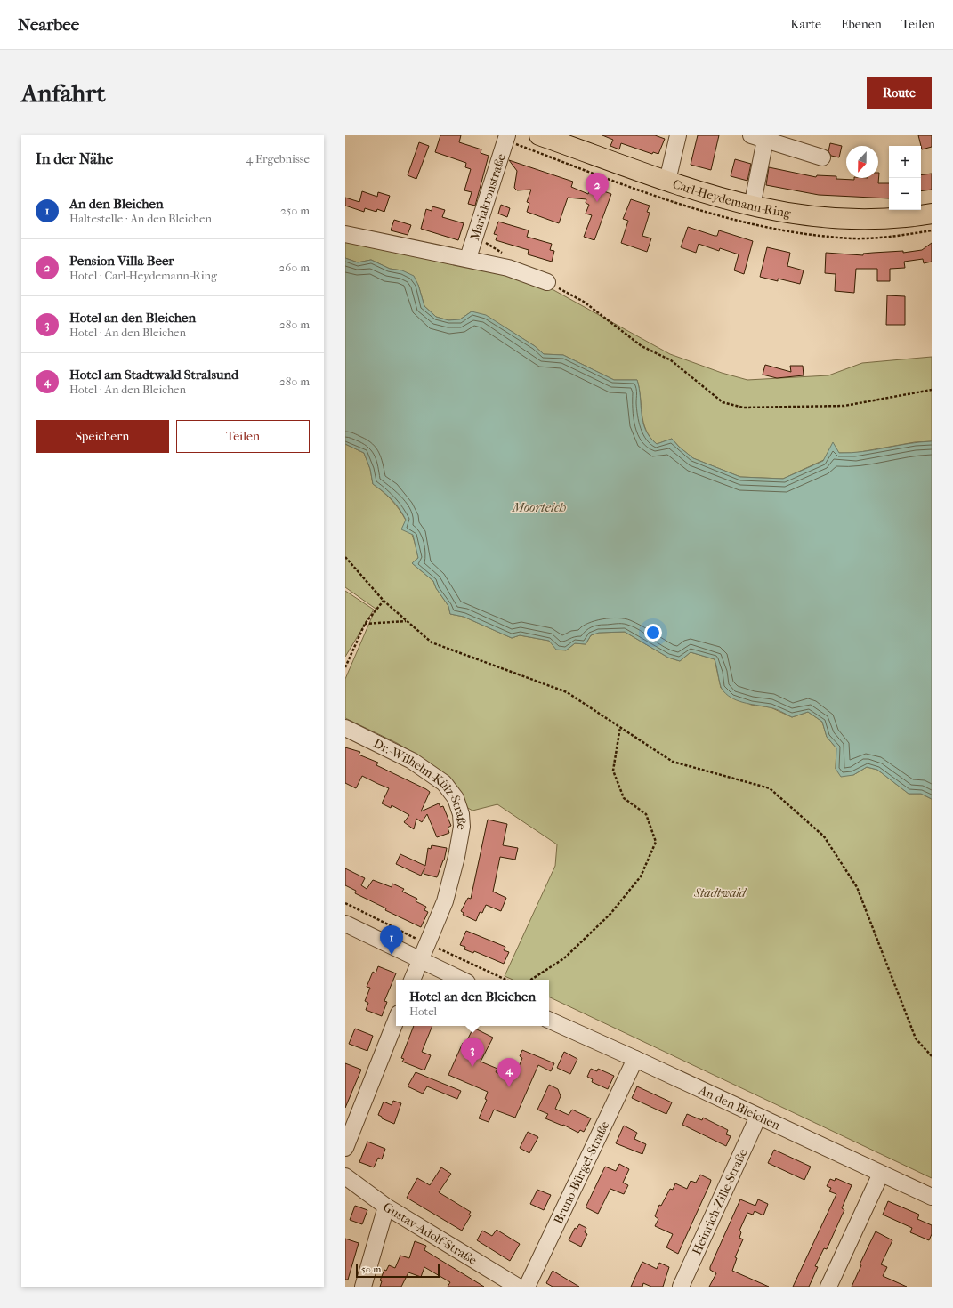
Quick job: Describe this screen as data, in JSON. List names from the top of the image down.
{
  "streets": {
    "main road": ["Carl-Heydemann-Ring"],
    "street": [
      "Mariakronstraße",
      "Dr.-Wilhelm-Külz-Straße",
      "An den Bleichen",
      "Bruno-Bürgel-Straße",
      "Heinrich-Zille-Straße",
      "Gustav-Adolf-Straße"
    ]
  },
  "crossings": [
    ["An den Bleichen", "Bruno-Bürgel-Straße"],
    ["An den Bleichen", "Heinrich-Zille-Straße"]
  ],
  "water": ["Moorteich"],
  "parks": ["Stadtwald"],
  "scale_bar": "50 m",
  "north": "bottom",
  "page": {
    "header": "Nearbee",
    "nav": ["Karte", "Ebenen", "Teilen"],
    "buttons": [
      "Route",
      ["Speichern", "Teilen"]
    ],
    "title": "Anfahrt",
    "heading": ["In der Nähe", "4 Ergebnisse"],
    "map_buttons": ["+", "−"],
    "pins": [
      "2",
      "1",
      "3",
      "4"
    ],
    "list": [
      {
        "mark": "1",
        "name": "An den Bleichen",
        "note": "Haltestelle · An den Bleichen",
        "value": "250 m"
      },
      {
        "mark": "2",
        "name": "Pension Villa Beer",
        "note": "Hotel · Carl-Heydemann-Ring",
        "value": "260 m"
      },
      {
        "mark": "3",
        "name": "Hotel an den Bleichen",
        "note": "Hotel · An den Bleichen",
        "value": "280 m"
      },
      {
        "mark": "4",
        "name": "Hotel am Stadtwald Stralsund",
        "note": "Hotel · An den Bleichen",
        "value": "280 m"
      }
    ],
    "popup": ["Hotel an den Bleichen", "Hotel"],
    "scale": "50 m"
  }
}
